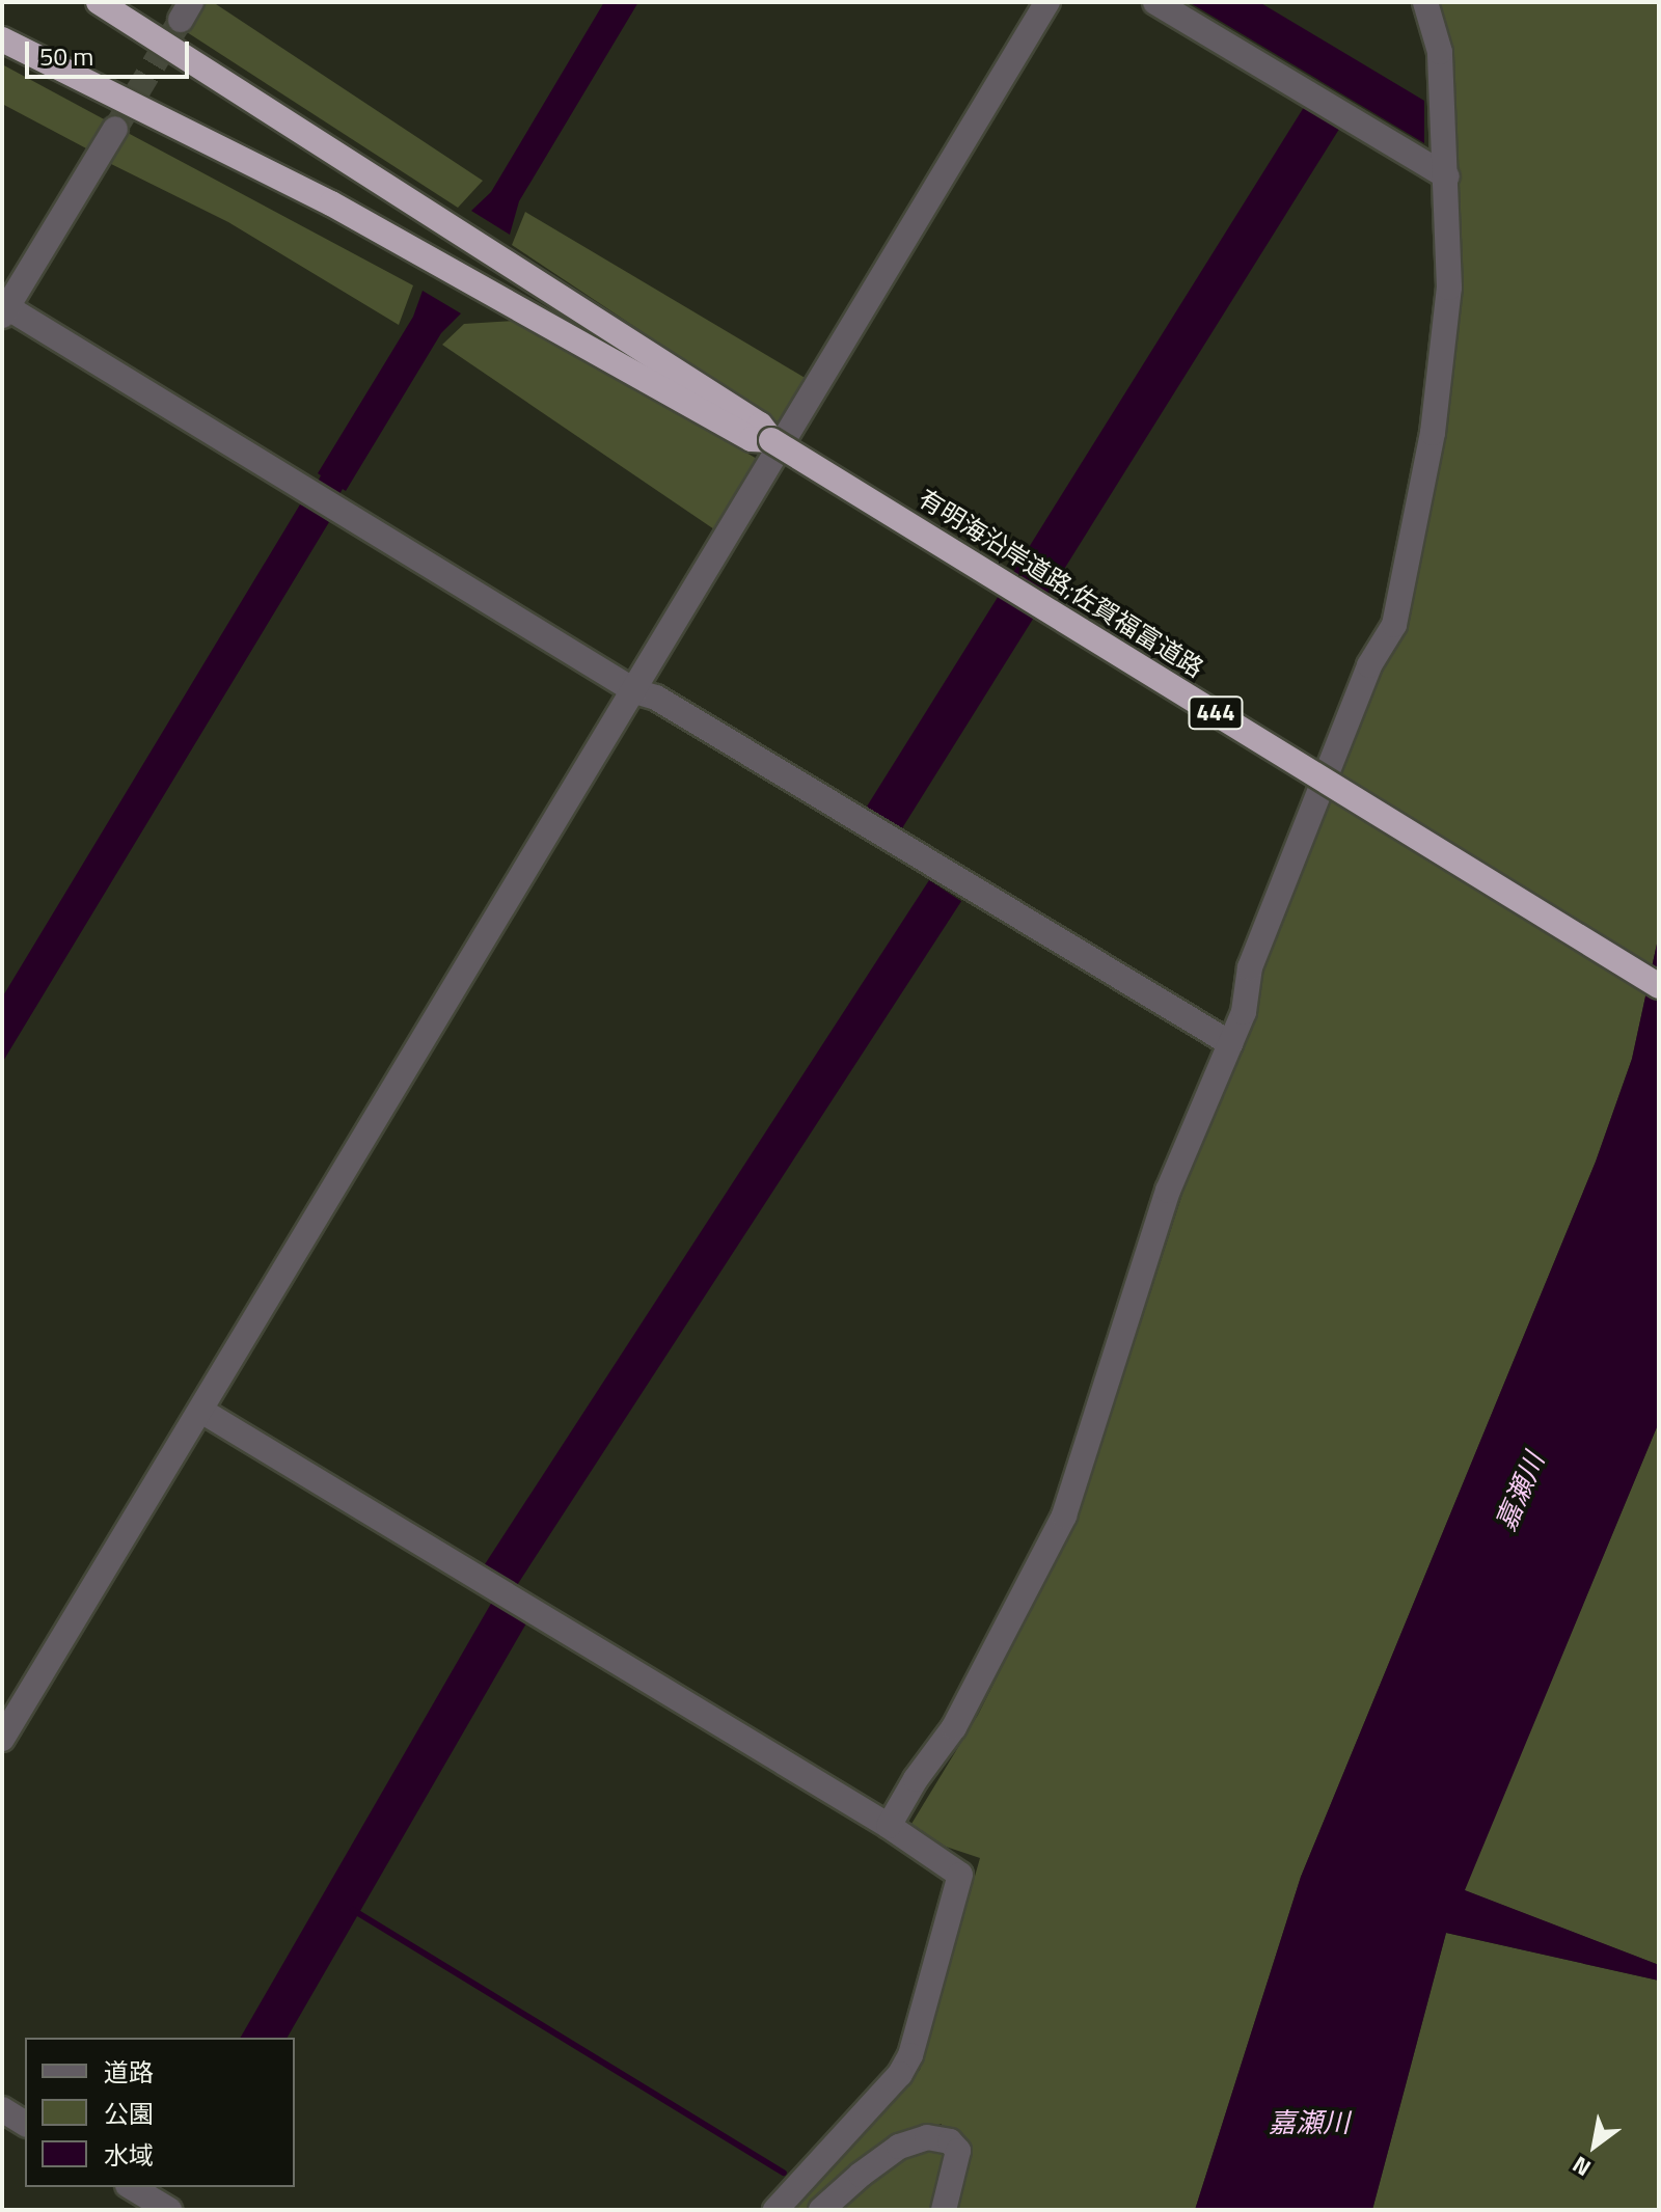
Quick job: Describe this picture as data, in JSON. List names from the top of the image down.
{
  "streets": {
    "highway": ["有明海沿岸道路;佐賀福富道路", "444"]
  },
  "water": ["嘉瀬川"],
  "legend": ["道路", "公園", "水域"],
  "scale_bar": "50 m",
  "north": "bottom left"
}
